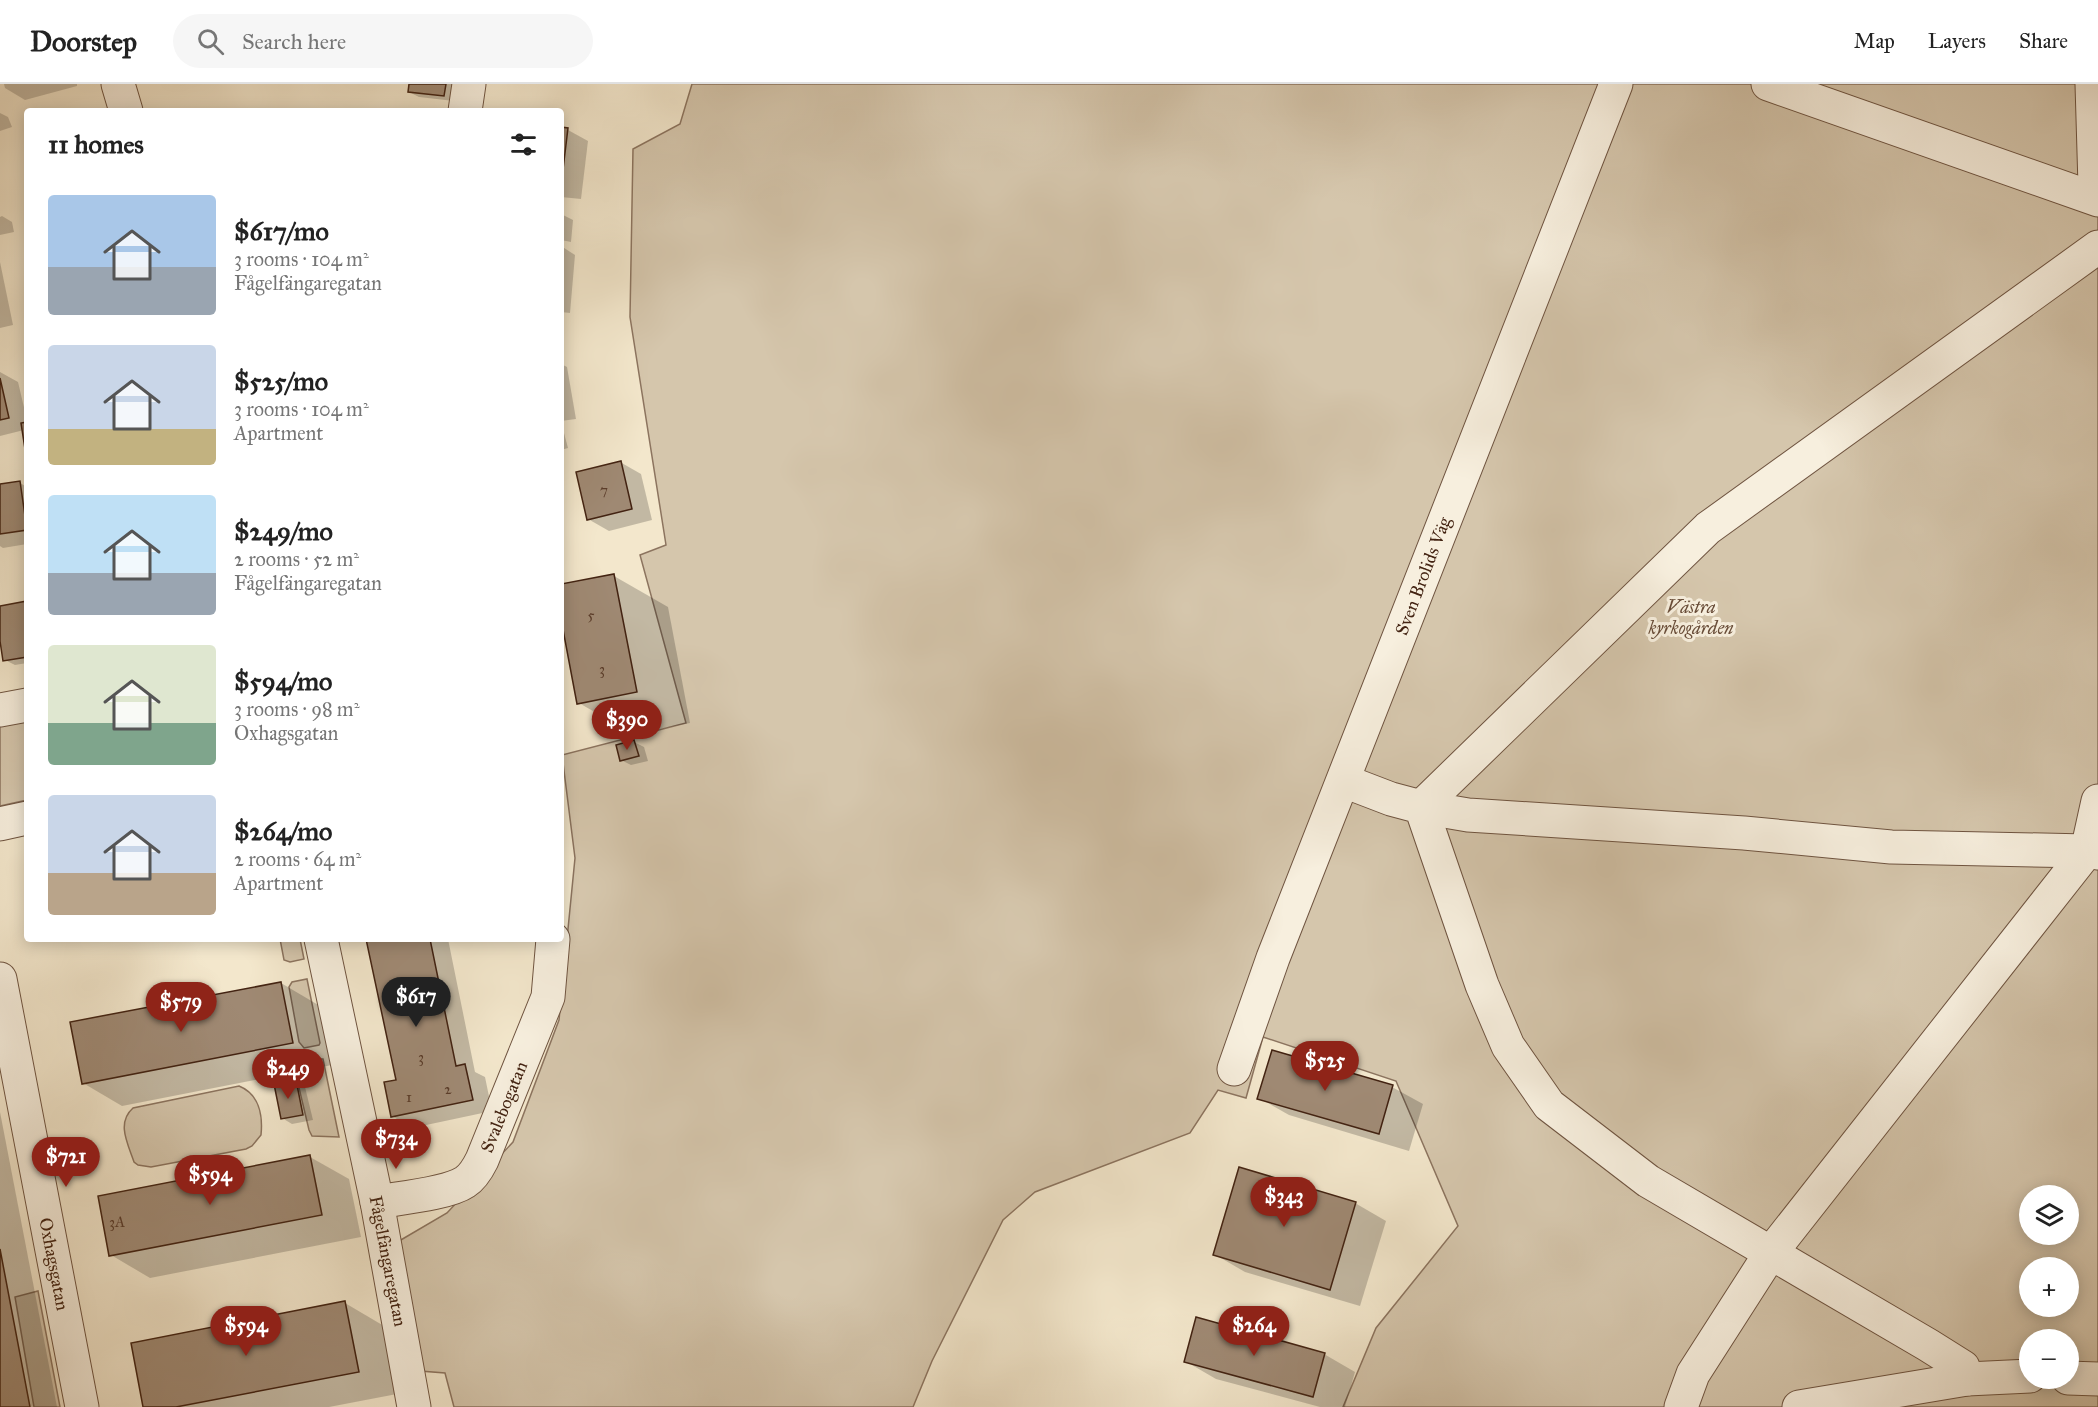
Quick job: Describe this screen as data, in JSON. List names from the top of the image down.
{
  "streets": {
    "street": [
      "Sven Brolids Väg",
      "Svalebogatan",
      "Fågelfängaregatan",
      "Oxhagsgatan"
    ]
  },
  "crossings": [
    ["Svalebogatan", "Fågelfängaregatan"]
  ],
  "parks": ["Västra kyrkogården"],
  "house_numbers": [
    "7",
    "5",
    "3",
    "3",
    "2",
    "1",
    "3A"
  ],
  "page": {
    "header": "Doorstep",
    "search": "Search here",
    "nav": ["Map", "Layers", "Share"],
    "heading": "11 homes",
    "list": [
      {
        "name": "$617/mo",
        "note": "3 rooms · 104 m² · Fågelfängaregatan"
      },
      {
        "name": "$525/mo",
        "note": "3 rooms · 104 m² · Apartment"
      },
      {
        "name": "$249/mo",
        "note": "2 rooms · 52 m² · Fågelfängaregatan"
      },
      {
        "name": "$594/mo",
        "note": "3 rooms · 98 m² · Oxhagsgatan"
      },
      {
        "name": "$264/mo",
        "note": "2 rooms · 64 m² · Apartment"
      }
    ],
    "price": [
      "$390",
      "$617",
      "$579",
      "$525",
      "$249",
      "$734",
      "$721",
      "$594",
      "$343",
      "$594",
      "$264"
    ],
    "map_buttons": ["+", "−"]
  }
}
